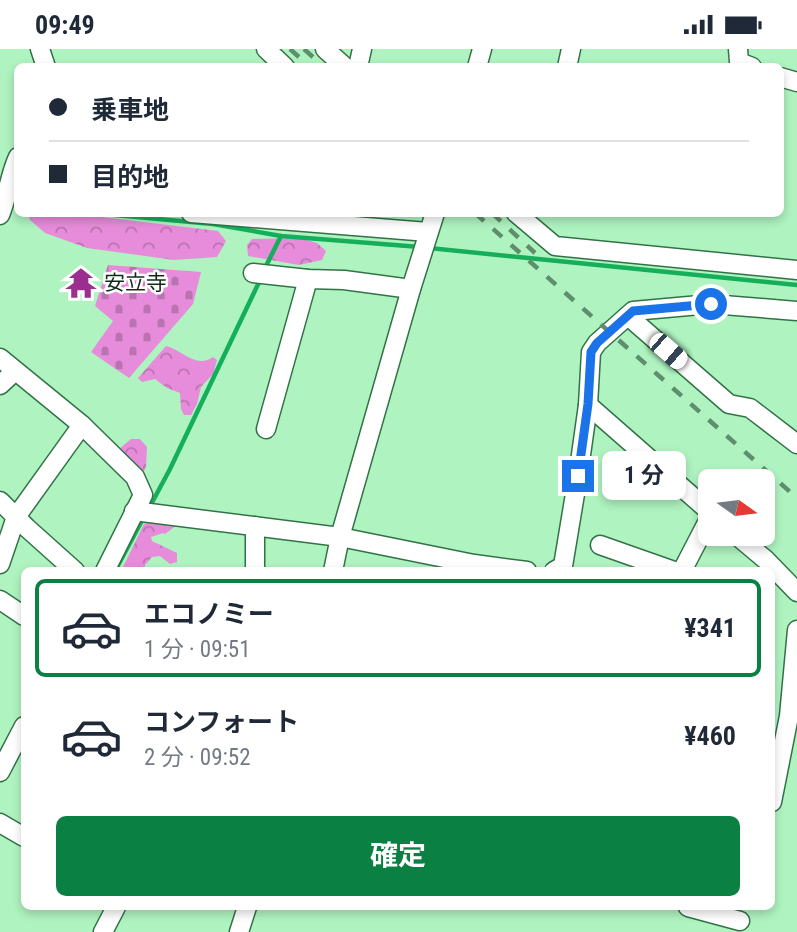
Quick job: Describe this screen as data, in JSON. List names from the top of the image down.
{
  "places": {
    "temple": ["安立寺"]
  },
  "north": "right",
  "page": {
    "status": "09:49",
    "banner": ["乗車地", "目的地"],
    "bubble": "1 分",
    "list": [
      {
        "name": "エコノミー",
        "note": "1 分 · 09:51",
        "value": "¥341"
      },
      {
        "name": "コンフォート",
        "note": "2 分 · 09:52",
        "value": "¥460"
      }
    ],
    "buttons": "確定"
  }
}
